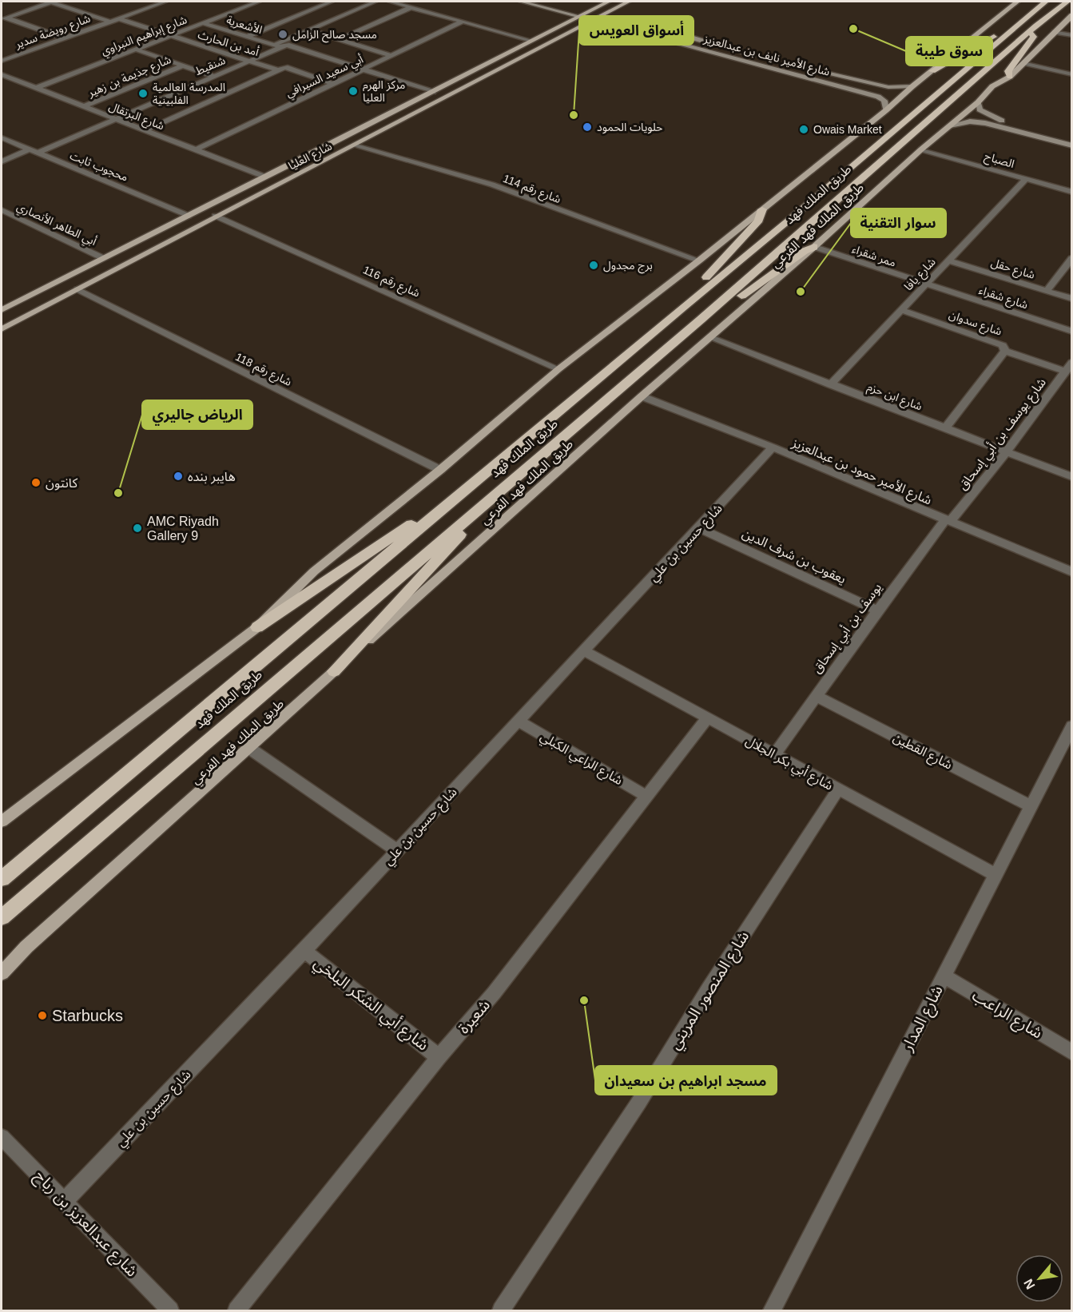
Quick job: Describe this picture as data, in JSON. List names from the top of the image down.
{
  "streets": {
    "highway": ["طريق الملك فهد"],
    "main road": ["شارع العليا", "طريق الملك فهد الفرعي"],
    "street": [
      "الأشعرية",
      "شارع رويضة سدير",
      "شارع إبراهيم النبراوي",
      "أمد بن الحارث",
      "شارع الأمير نايف بن عبدالعزيز",
      "شنقيط",
      "شارع جذيمة بن زهير",
      "أبي سعيد السيرافي",
      "شارع البرتقال",
      "الصباح",
      "محجوب ثابت",
      "شارع رقم 114",
      "أبي الطاهر الأنصاري",
      "ممر شقراء",
      "شارع حقل",
      "شارع يافا",
      "شارع رقم 116",
      "شارع شقراء",
      "شارع سدوان",
      "شارع رقم 118",
      "شارع ابن حزم",
      "شارع يوسف بن أبي إسحاق",
      "شارع الأمير حمود بن عبدالعزيز",
      "شارع حسين بن علي",
      "يعقوب بن شرف الدين",
      "يوسف بن أبي إسحاق",
      "شارع القطين",
      "شارع الراعي الكبلي",
      "شارع أبي بكر الجلال",
      "شارع المنصور المريني",
      "شارع أبي الشكر البلخي",
      "شارع الراعب",
      "شعيرة",
      "شارع المدار",
      "شارع عبدالعزيز بن رباح"
    ]
  },
  "crossings": [
    ["الأشعرية", "شارع إبراهيم النبراوي"],
    ["الأشعرية", "شنقيط"],
    ["الأشعرية", "أبي سعيد السيرافي"],
    ["الأشعرية", "شارع العليا"],
    ["شارع رويضة سدير", "أمد بن الحارث"],
    ["شارع إبراهيم النبراوي", "أمد بن الحارث"],
    ["شارع إبراهيم النبراوي", "شارع البرتقال"],
    ["أمد بن الحارث", "شنقيط"],
    ["شارع الأمير نايف بن عبدالعزيز", "شارع العليا"],
    ["شنقيط", "شارع البرتقال"],
    ["شنقيط", "محجوب ثابت"],
    ["شارع جذيمة بن زهير", "شارع البرتقال"],
    ["أبي سعيد السيرافي", "شارع البرتقال"],
    ["شارع البرتقال", "شارع العليا"],
    ["شارع العليا", "محجوب ثابت"],
    ["شارع العليا", "شارع رقم 114"],
    ["شارع العليا", "أبي الطاهر الأنصاري"],
    ["شارع العليا", "شارع رقم 116"],
    ["شارع العليا", "شارع رقم 118"],
    ["الصباح", "طريق الملك فهد الفرعي"],
    ["الصباح", "شارع يافا"],
    ["طريق الملك فهد الفرعي", "ممر شقراء"],
    ["طريق الملك فهد الفرعي", "شارع ابن حزم"],
    ["طريق الملك فهد الفرعي", "شارع الأمير حمود بن عبدالعزيز"],
    ["ممر شقراء", "شارع يافا"],
    ["ممر شقراء", "شارع شقراء"],
    ["شارع حقل", "شارع يافا"],
    ["شارع يافا", "شارع شقراء"],
    ["شارع يافا", "شارع سدوان"],
    ["شارع يافا", "شارع ابن حزم"],
    ["شارع سدوان", "شارع يوسف بن أبي إسحاق"],
    ["شارع ابن حزم", "شارع يوسف بن أبي إسحاق"],
    ["شارع يوسف بن أبي إسحاق", "شارع الأمير حمود بن عبدالعزيز"],
    ["شارع يوسف بن أبي إسحاق", "يوسف بن أبي إسحاق"],
    ["شارع الأمير حمود بن عبدالعزيز", "شارع حسين بن علي"],
    ["شارع الأمير حمود بن عبدالعزيز", "يوسف بن أبي إسحاق"],
    ["شارع حسين بن علي", "يعقوب بن شرف الدين"],
    ["شارع حسين بن علي", "شارع الراعي الكبلي"],
    ["شارع حسين بن علي", "شارع أبي بكر الجلال"],
    ["شارع حسين بن علي", "شارع أبي الشكر البلخي"],
    ["شارع حسين بن علي", "شارع عبدالعزيز بن رباح"],
    ["يعقوب بن شرف الدين", "يوسف بن أبي إسحاق"],
    ["يوسف بن أبي إسحاق", "شارع القطين"],
    ["يوسف بن أبي إسحاق", "شارع أبي بكر الجلال"],
    ["شارع القطين", "شارع المدار"],
    ["شارع الراعي الكبلي", "شعيرة"],
    ["شارع أبي بكر الجلال", "شارع المنصور المريني"],
    ["شارع أبي بكر الجلال", "شعيرة"],
    ["شارع أبي بكر الجلال", "شارع المدار"],
    ["شارع أبي الشكر البلخي", "شعيرة"],
    ["شارع الراعب", "شارع المدار"]
  ],
  "places": [
    "سوق طيبة",
    "مسجد صالح الزامل",
    "مركز الهرم العليا",
    "المدرسة العالمية الفلبينية",
    "أسواق العويس",
    "حلويات الحمود",
    "Owais Market",
    "برج مجدول",
    "سوار التقنية",
    "هايبر بنده",
    "كانتون",
    "الرياض جاليري",
    "AMC Riyadh Gallery 9",
    "مسجد ابراهيم بن سعيدان",
    "Starbucks"
  ],
  "north": "bottom left"
}
